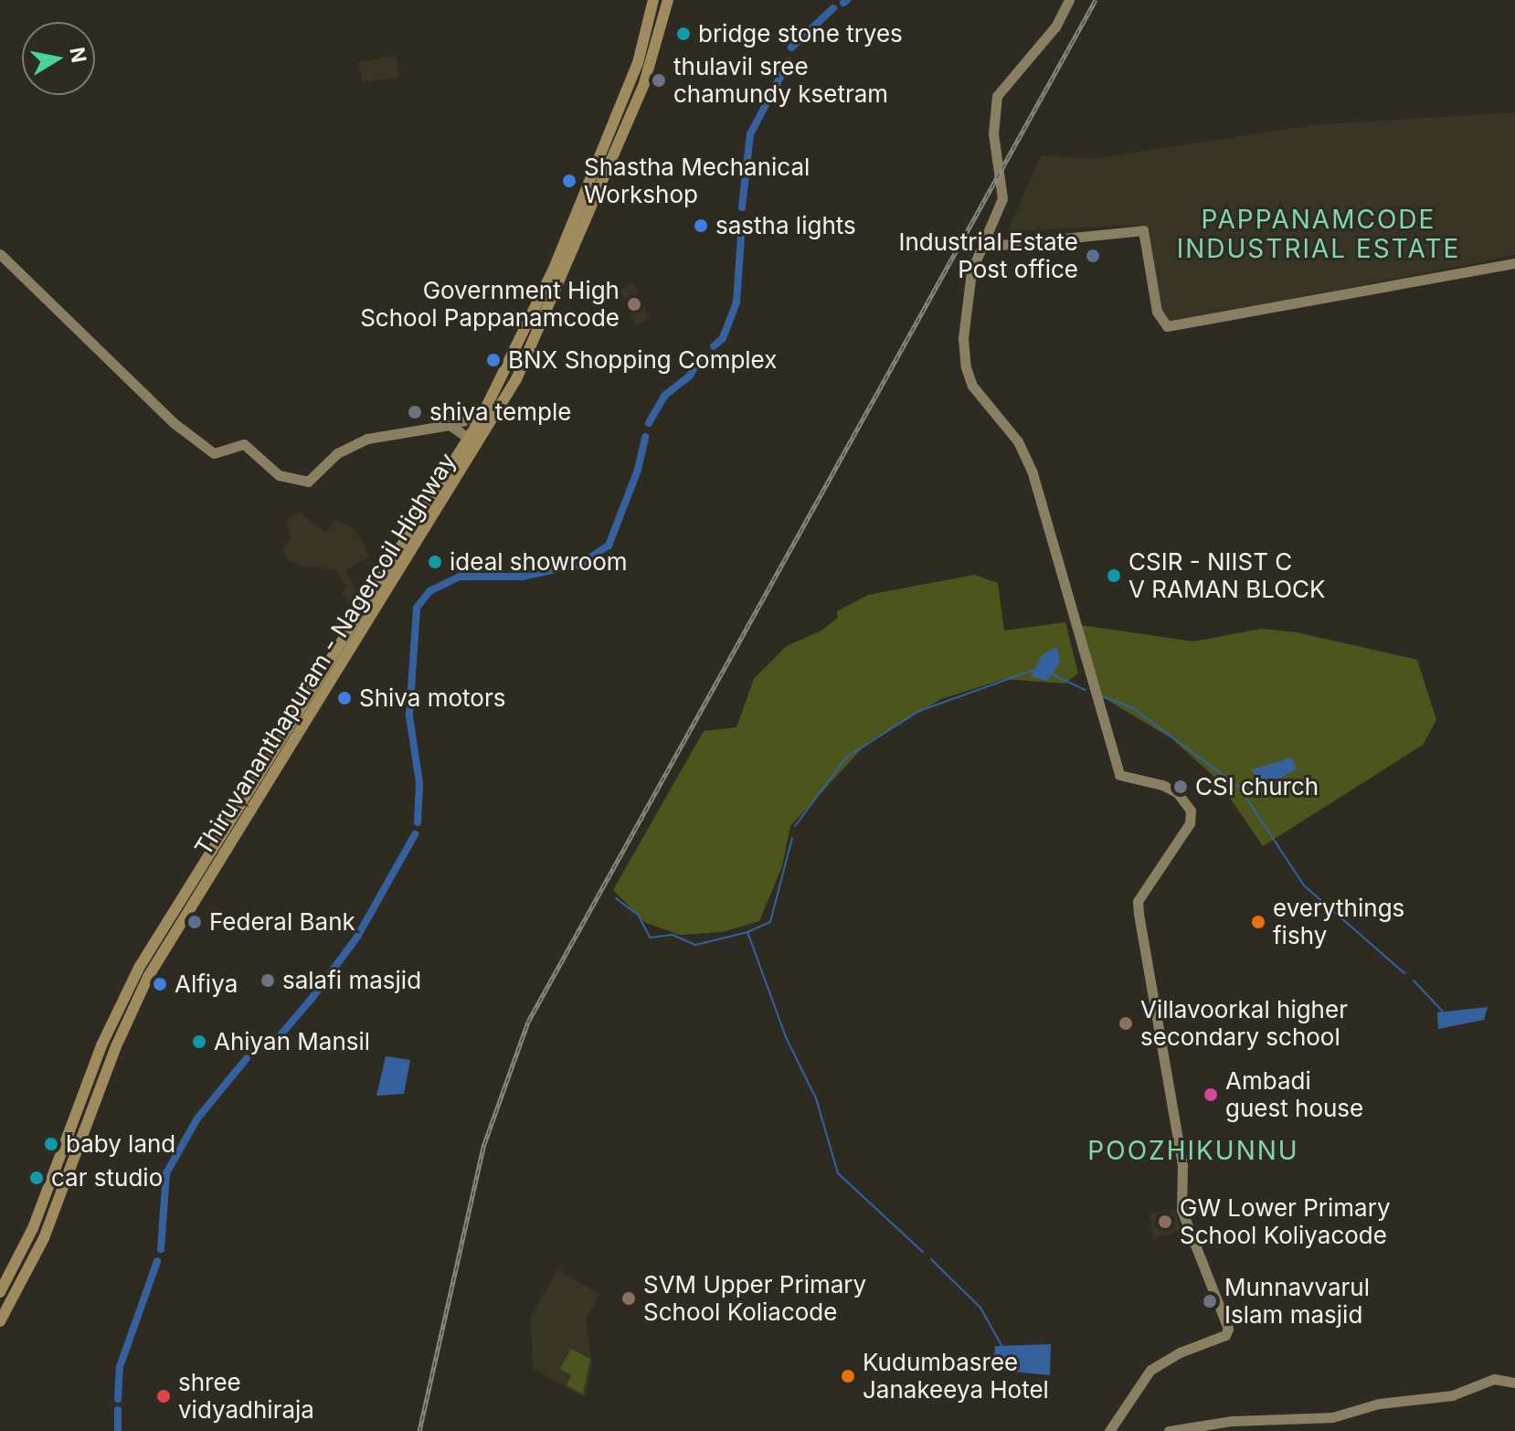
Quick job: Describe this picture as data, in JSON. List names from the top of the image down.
{
  "streets": {
    "main road": ["Thiruvananthapuram - Nagercoil Highway"]
  },
  "districts": ["PAPPANAMCODE INDUSTRIAL ESTATE", "POOZHIKUNNU"],
  "places": [
    "bridge stone tryes",
    "thulavil sree chamundy ksetram",
    "Shastha Mechanical Workshop",
    "sastha lights",
    "Industrial Estate Post office",
    "Government High School Pappanamcode",
    "BNX Shopping Complex",
    "shiva temple",
    "ideal showroom",
    "CSIR - NIIST C V RAMAN BLOCK",
    "Shiva motors",
    "CSI church",
    "Federal Bank",
    "everythings fishy",
    "salafi masjid",
    "Alfiya",
    "Villavoorkal higher secondary school",
    "Ahiyan Mansil",
    "Ambadi guest house",
    "baby land",
    "car studio",
    "GW Lower Primary School Koliyacode",
    "SVM Upper Primary School Koliacode",
    "Munnavvarul Islam masjid",
    "Kudumbasree Janakeeya Hotel",
    "shree vidyadhiraja"
  ],
  "north": "right"
}
